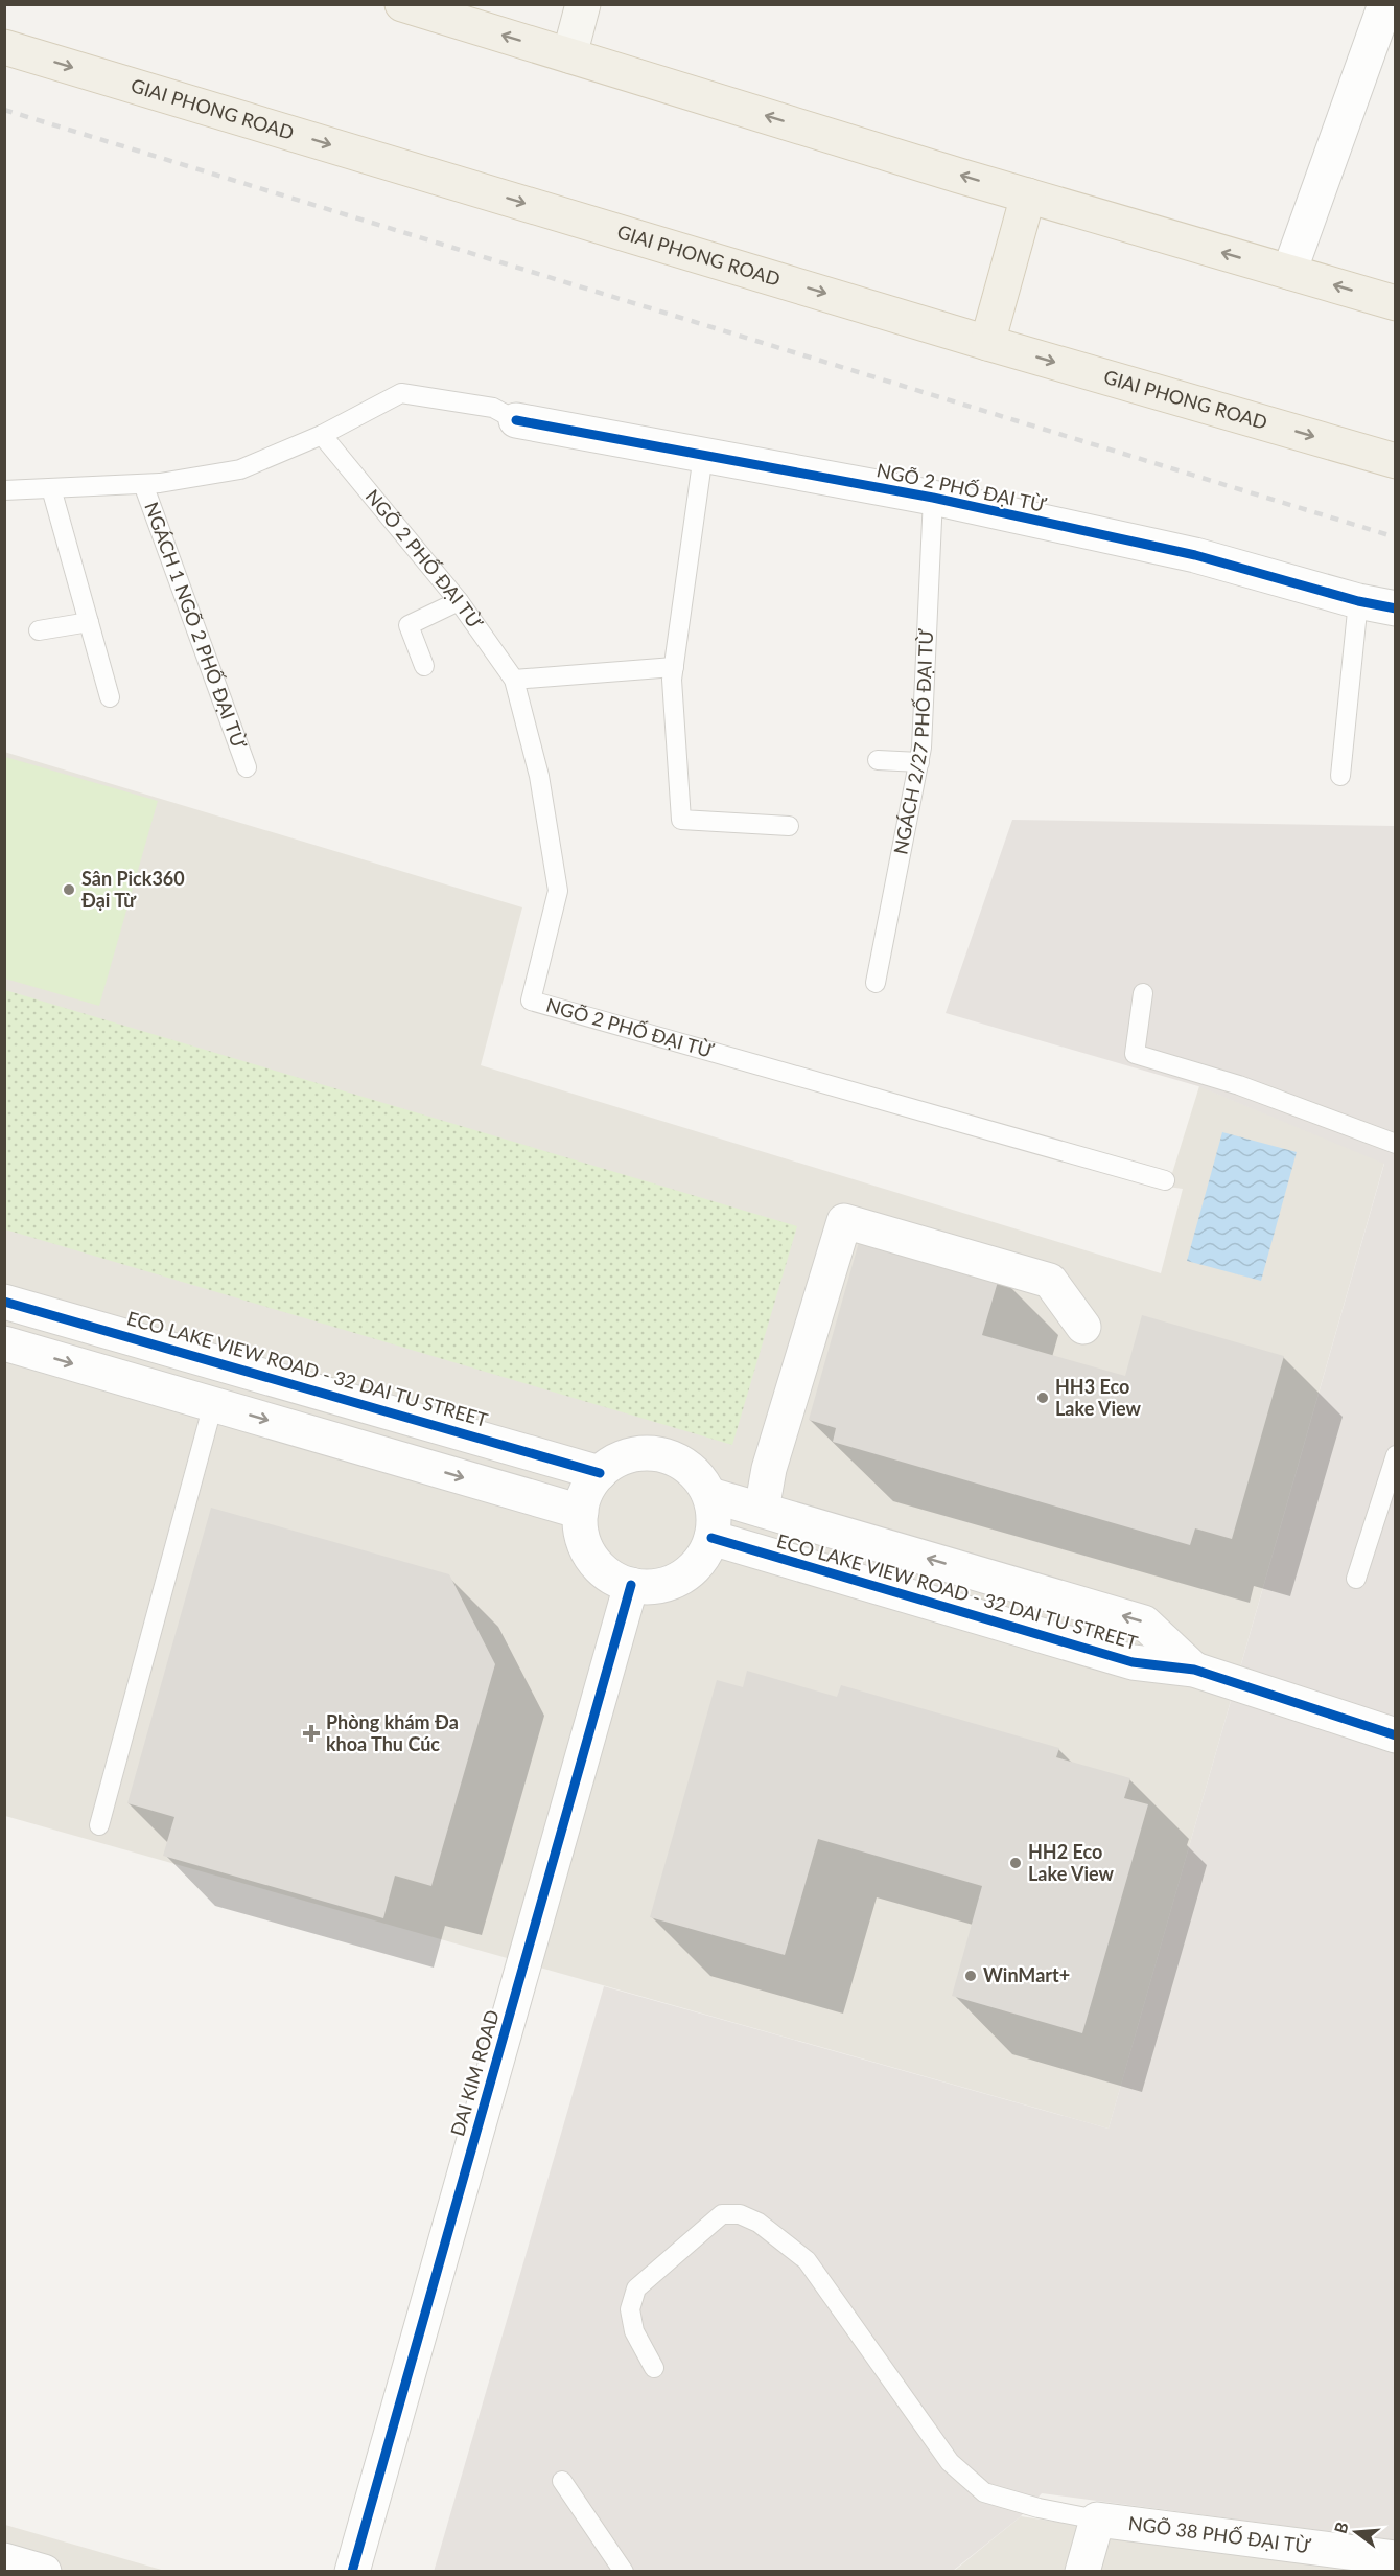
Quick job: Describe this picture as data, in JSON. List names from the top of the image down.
{
  "streets": {
    "main road": ["GIAI PHONG ROAD"],
    "street": [
      "NGÕ 2 PHỐ ĐẠI TỪ",
      "ECO LAKE VIEW ROAD - 32 DAI TU STREET",
      "DAI KIM ROAD",
      "NGÕ 38 PHỐ ĐẠI TỪ"
    ],
    "lane": ["NGÁCH 1 NGÕ 2 PHỐ ĐẠI TỪ", "NGÁCH 2/27 PHỐ ĐẠI TỪ"]
  },
  "crossings": [
    ["NGÕ 2 PHỐ ĐẠI TỪ", "NGÁCH 1 NGÕ 2 PHỐ ĐẠI TỪ"],
    ["NGÕ 2 PHỐ ĐẠI TỪ", "NGÁCH 2/27 PHỐ ĐẠI TỪ"],
    ["ECO LAKE VIEW ROAD - 32 DAI TU STREET", "DAI KIM ROAD"]
  ],
  "places": {
    "other": [
      "Sân Pick360 Đại Từ",
      "HH3 Eco Lake View",
      "HH2 Eco Lake View",
      "WinMart+"
    ],
    "health": ["Phòng khám Đa khoa Thu Cúc"]
  },
  "north": "left"
}
